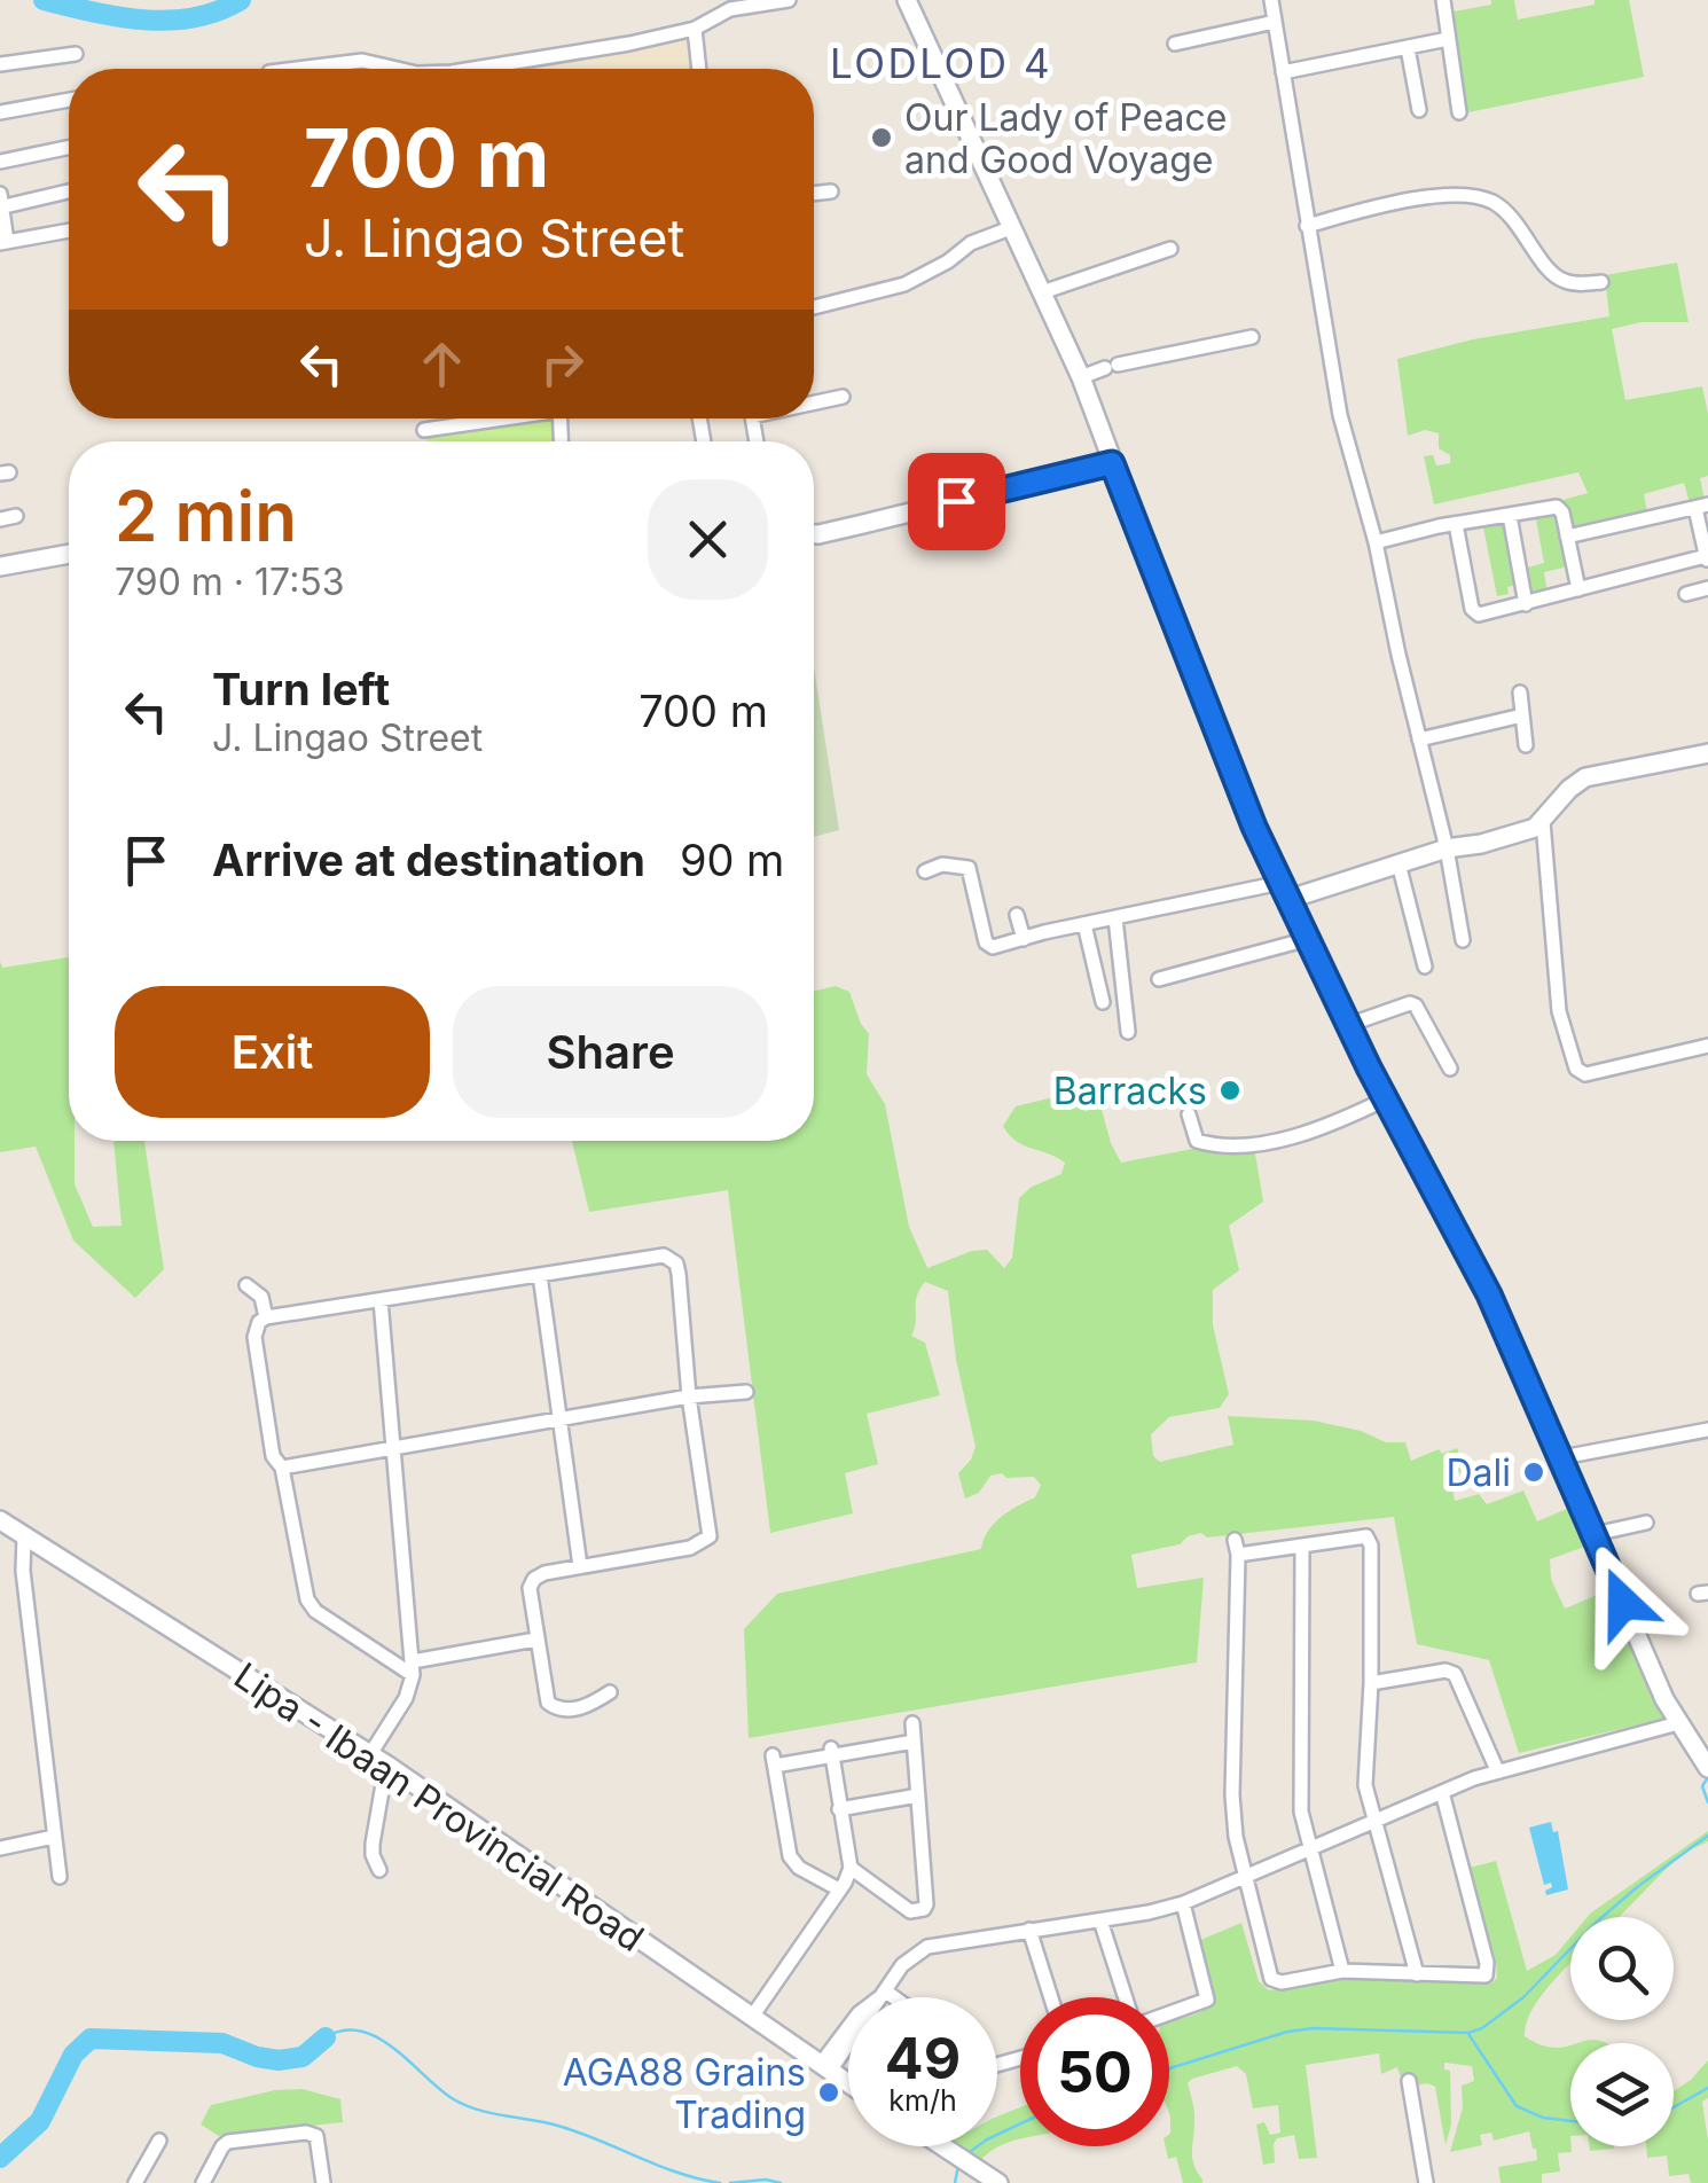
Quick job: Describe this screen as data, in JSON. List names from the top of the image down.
{
  "streets": {
    "main road": ["Lipa - Ibaan Provincial Road"]
  },
  "districts": ["LODLOD 4"],
  "places": [
    "Our Lady of Peace and Good Voyage",
    "Barracks",
    "Dali",
    "AGA88 Grains Trading"
  ],
  "page": {
    "turn": ["700 m", "J. Lingao Street"],
    "heading": ["2 min", "790 m · 17:53"],
    "list": [
      {
        "name": "Turn left",
        "note": "J. Lingao Street",
        "value": "700 m"
      },
      {
        "name": "Arrive at destination",
        "value": "90 m"
      }
    ],
    "buttons": ["Exit", "Share"],
    "speed": "49 km/h",
    "limit": "50"
  }
}
